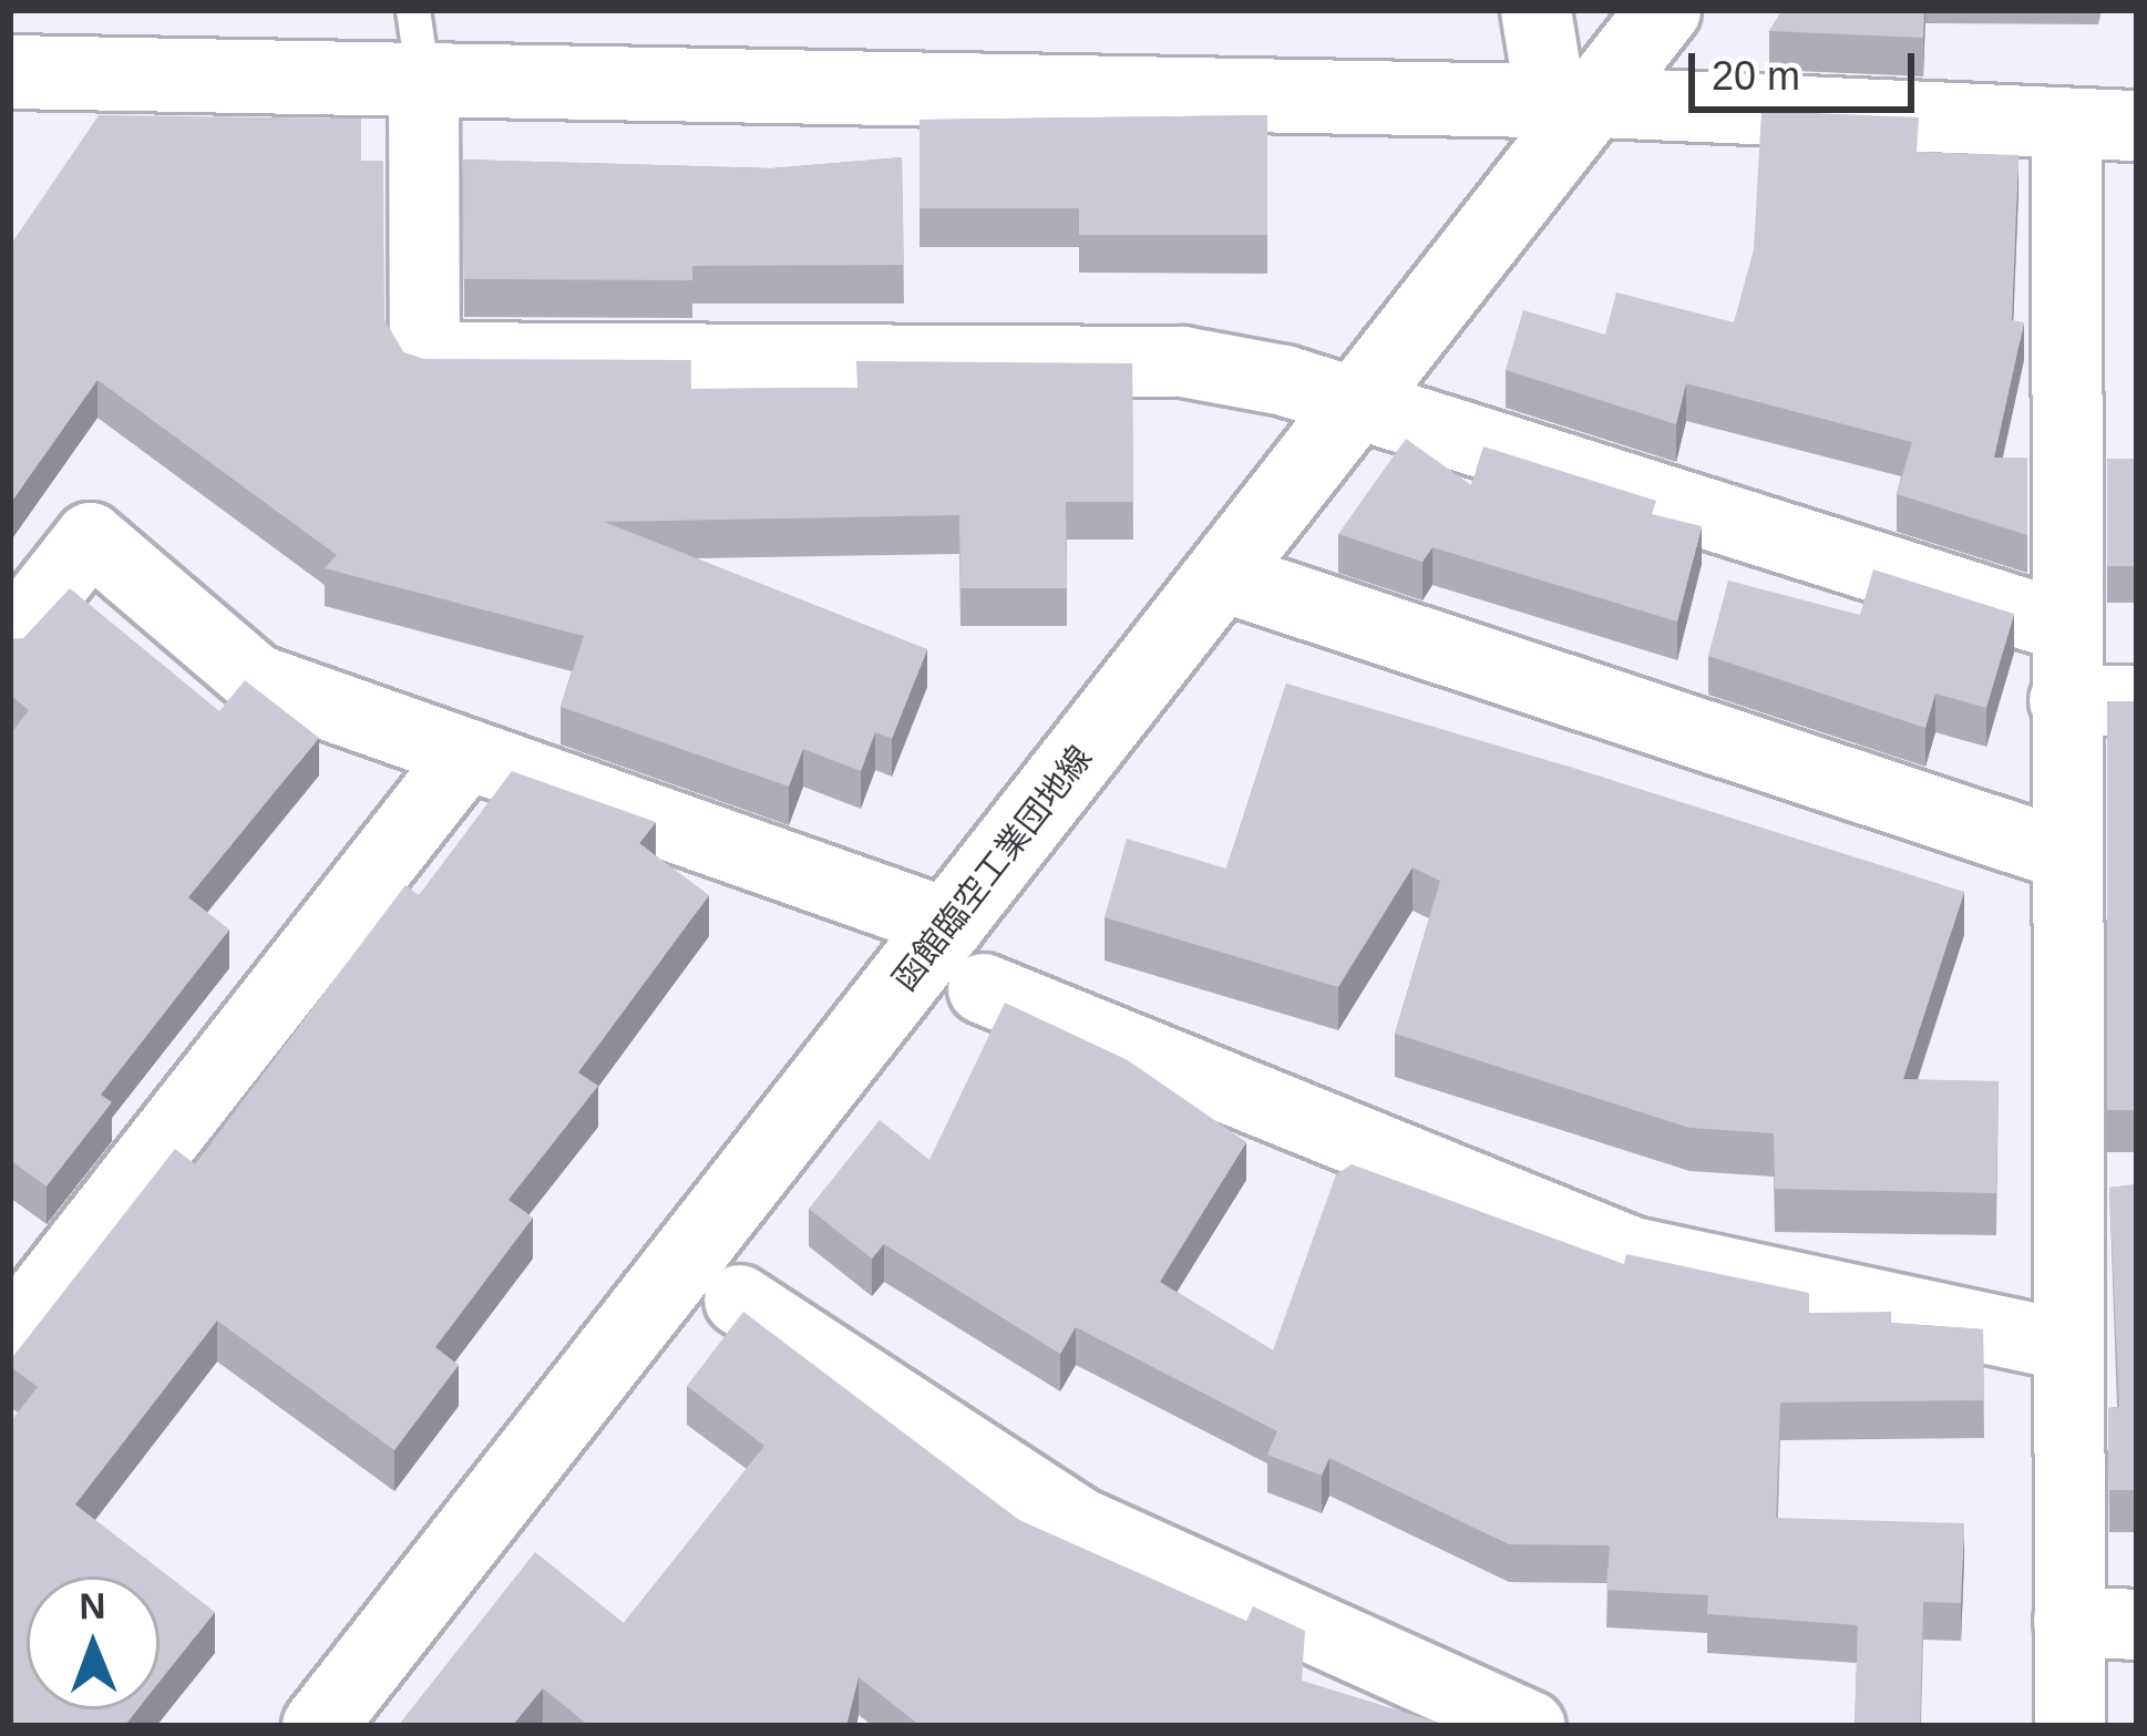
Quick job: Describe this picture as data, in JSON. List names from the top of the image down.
{
  "streets": {
    "main road": ["函館臨空工業団地線"]
  },
  "scale_bar": "20 m",
  "north": "top"
}
